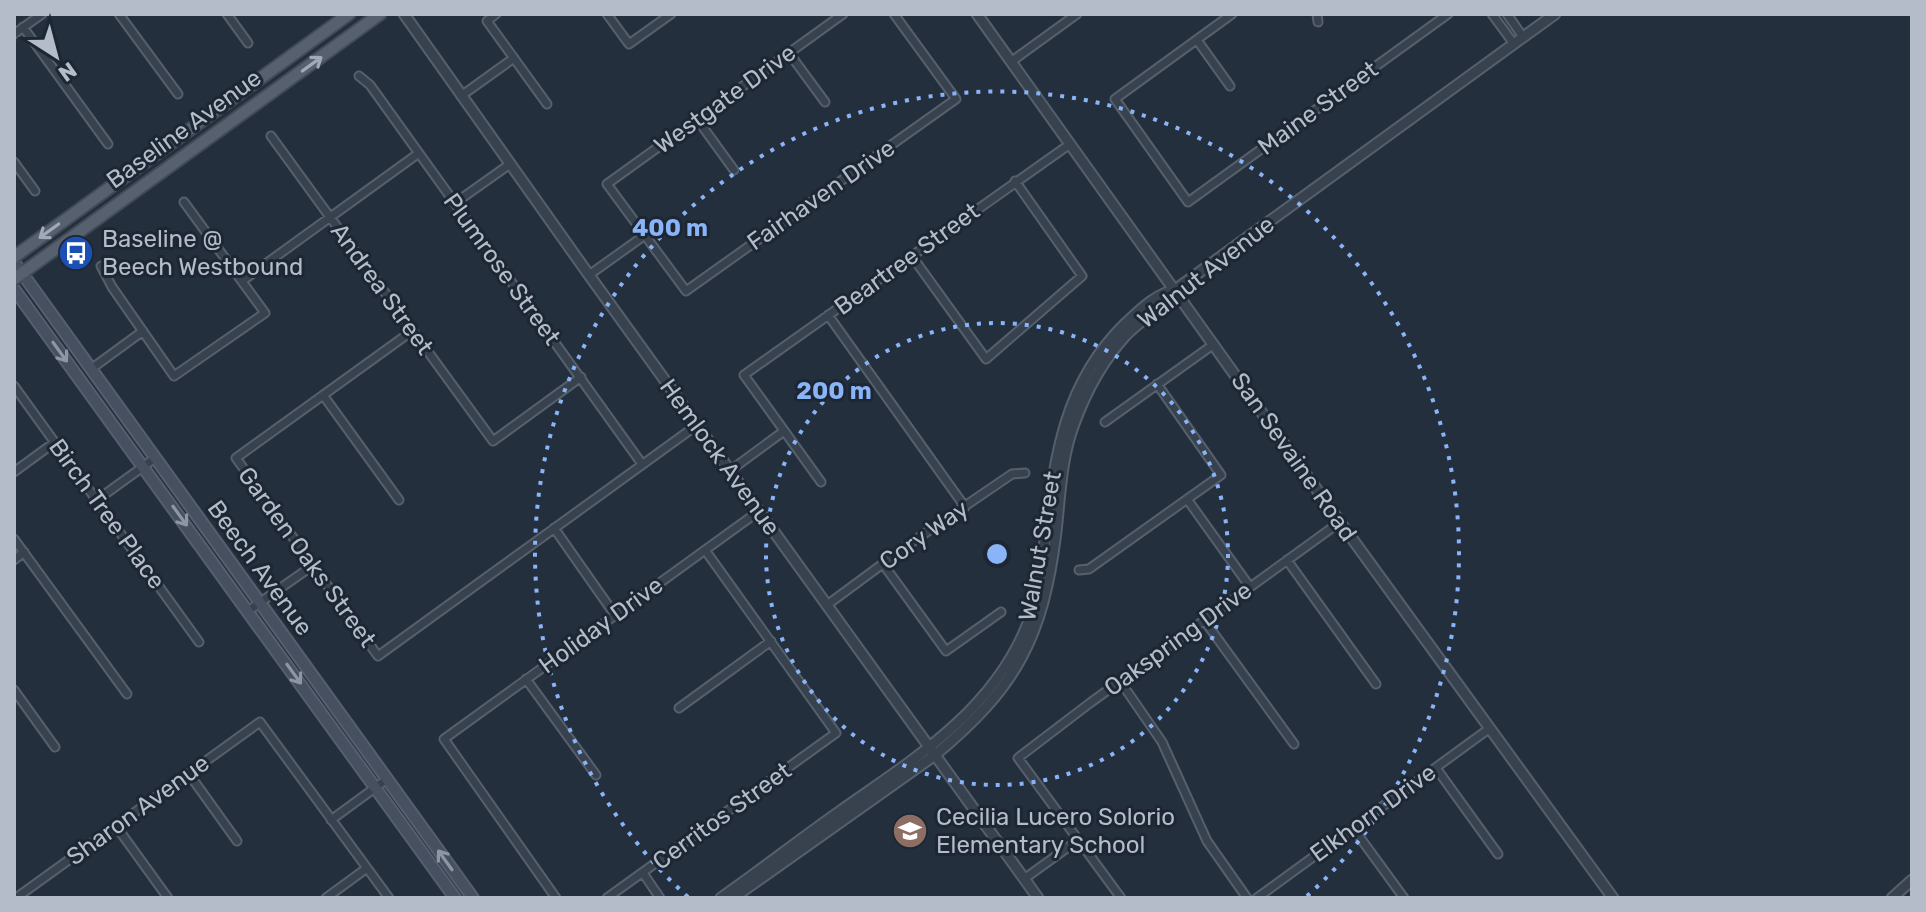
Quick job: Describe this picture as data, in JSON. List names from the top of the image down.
{
  "streets": {
    "main road": ["Baseline Avenue", "Beech Avenue"],
    "street": [
      "Westgate Drive",
      "Maine Street",
      "Fairhaven Drive",
      "Beartree Street",
      "Plumrose Street",
      "Walnut Avenue",
      "Andrea Street",
      "Hemlock Avenue",
      "San Sevaine Road",
      "Birch Tree Place",
      "Cory Way",
      "Garden Oaks Street",
      "Holiday Drive",
      "Oakspring Drive",
      "Sharon Avenue",
      "Elkhorn Drive",
      "Cerritos Street"
    ]
  },
  "crossings": [
    ["Westgate Drive", "Fairhaven Drive"],
    ["Baseline Avenue", "Beech Avenue"],
    ["Beartree Street", "San Sevaine Road"],
    ["Plumrose Street", "Andrea Street"],
    ["Walnut Avenue", "Hemlock Avenue"],
    ["Walnut Avenue", "San Sevaine Road"],
    ["Hemlock Avenue", "Cory Way"],
    ["Hemlock Avenue", "Holiday Drive"],
    ["San Sevaine Road", "Oakspring Drive"],
    ["San Sevaine Road", "Elkhorn Drive"]
  ],
  "places": {
    "bus stop": ["Baseline @ Beech Westbound"],
    "school or university": ["Cecilia Lucero Solorio Elementary School"]
  },
  "north": "bottom right",
  "rings": ["400 m", "200 m"]
}
